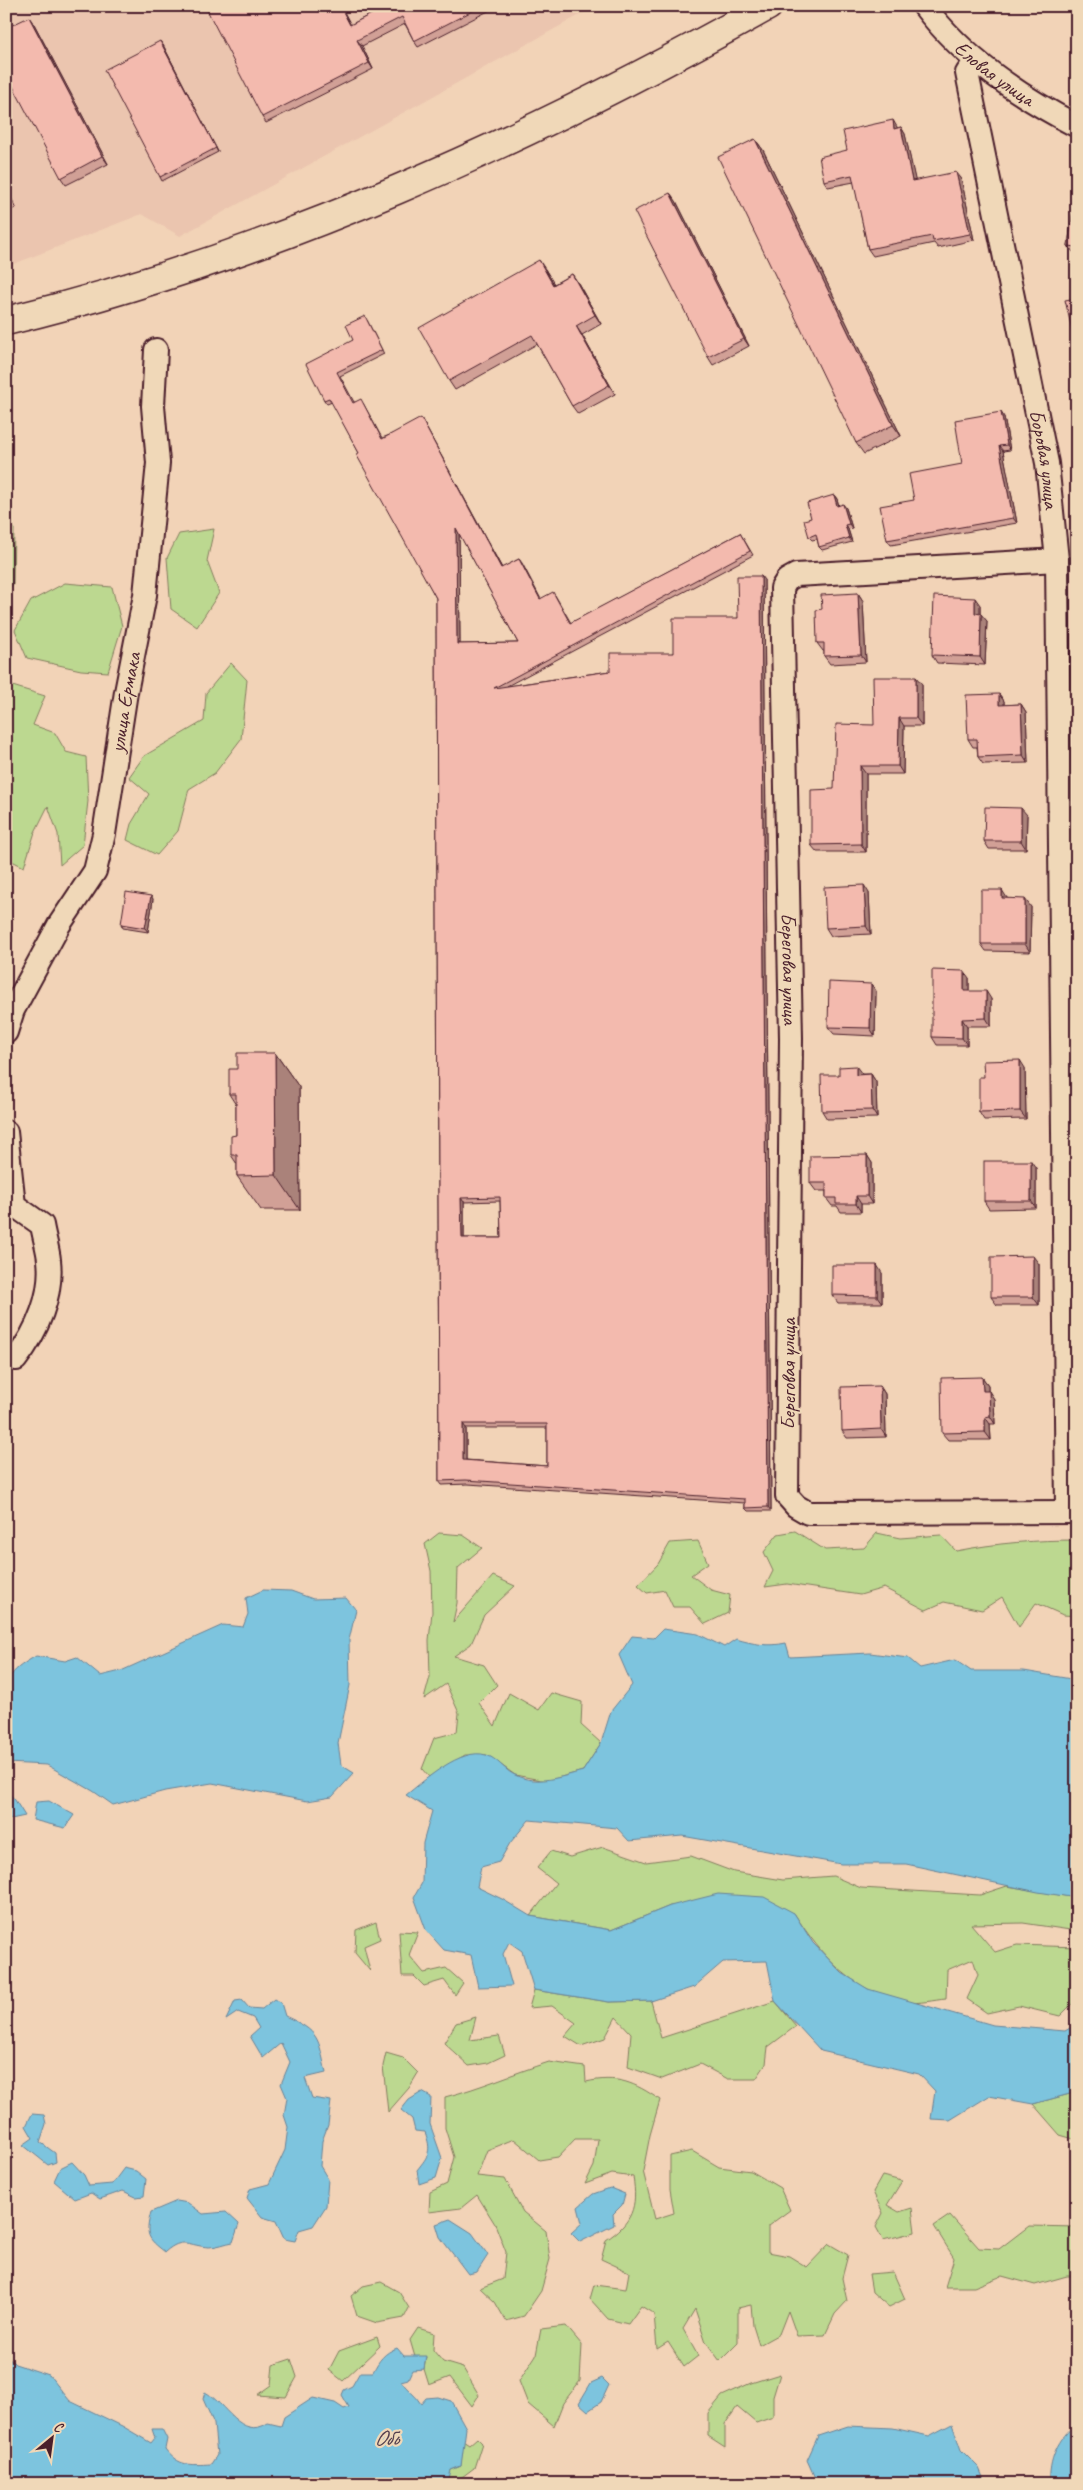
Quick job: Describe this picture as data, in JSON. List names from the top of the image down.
{
  "streets": {
    "street": [
      "Еловая улица",
      "Боровая улица",
      "улица Ермака",
      "Береговая улица"
    ]
  },
  "crossings": [
    ["Еловая улица", "Боровая улица"],
    ["Боровая улица", "Береговая улица"]
  ],
  "water": ["Обь"],
  "north": "top right"
}
